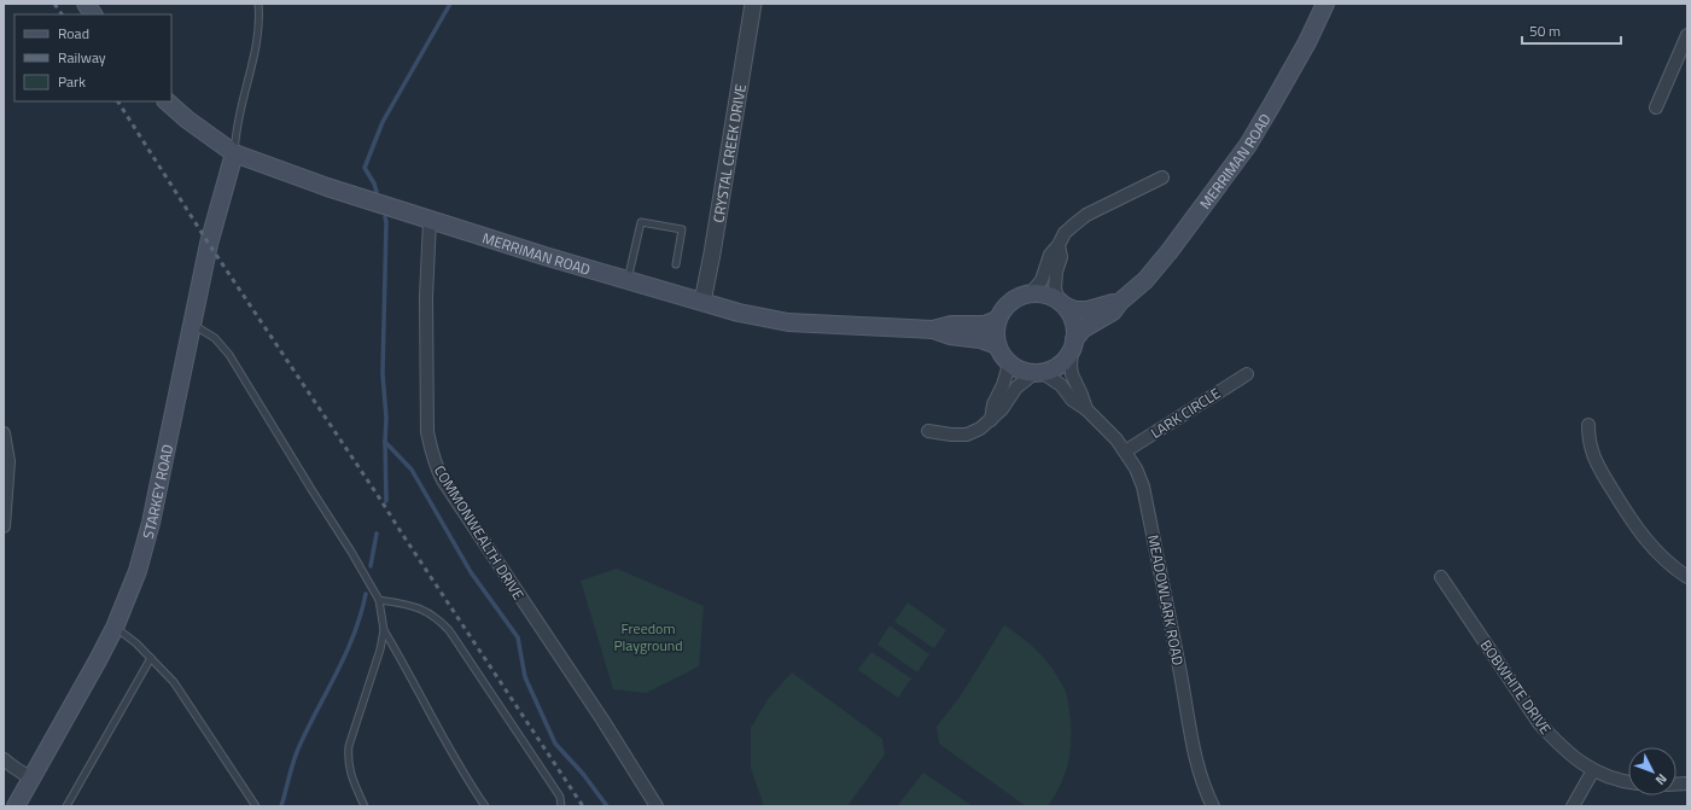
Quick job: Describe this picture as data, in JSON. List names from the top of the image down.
{
  "streets": {
    "main road": ["MERRIMAN ROAD", "STARKEY ROAD"],
    "street": [
      "CRYSTAL CREEK DRIVE",
      "LARK CIRCLE",
      "COMMONWEALTH DRIVE",
      "MEADOWLARK ROAD",
      "BOBWHITE DRIVE"
    ]
  },
  "crossings": [
    ["CRYSTAL CREEK DRIVE", "MERRIMAN ROAD"],
    ["MERRIMAN ROAD", "STARKEY ROAD"],
    ["MERRIMAN ROAD", "COMMONWEALTH DRIVE"],
    ["MERRIMAN ROAD", "MEADOWLARK ROAD"],
    ["LARK CIRCLE", "MEADOWLARK ROAD"]
  ],
  "parks": ["Freedom Playground"],
  "legend": ["Road", "Railway", "Park"],
  "scale_bar": "50 m",
  "north": "bottom right"
}
